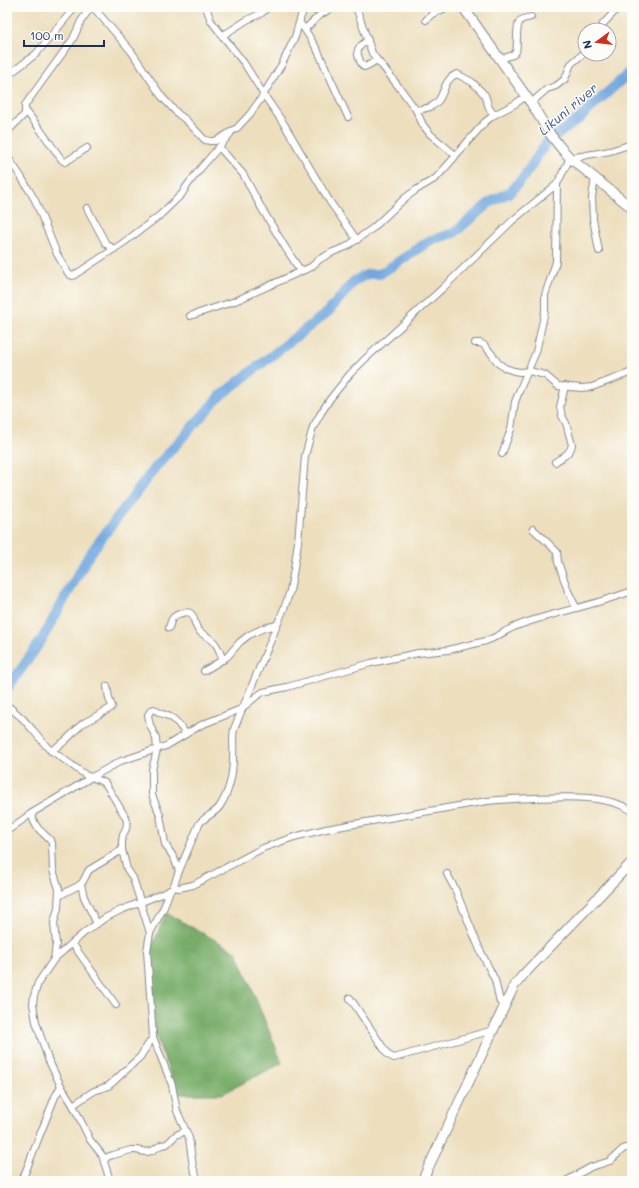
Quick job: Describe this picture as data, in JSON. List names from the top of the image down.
{
  "water": ["Likuni river"],
  "scale_bar": "100 m",
  "north": "left"
}
